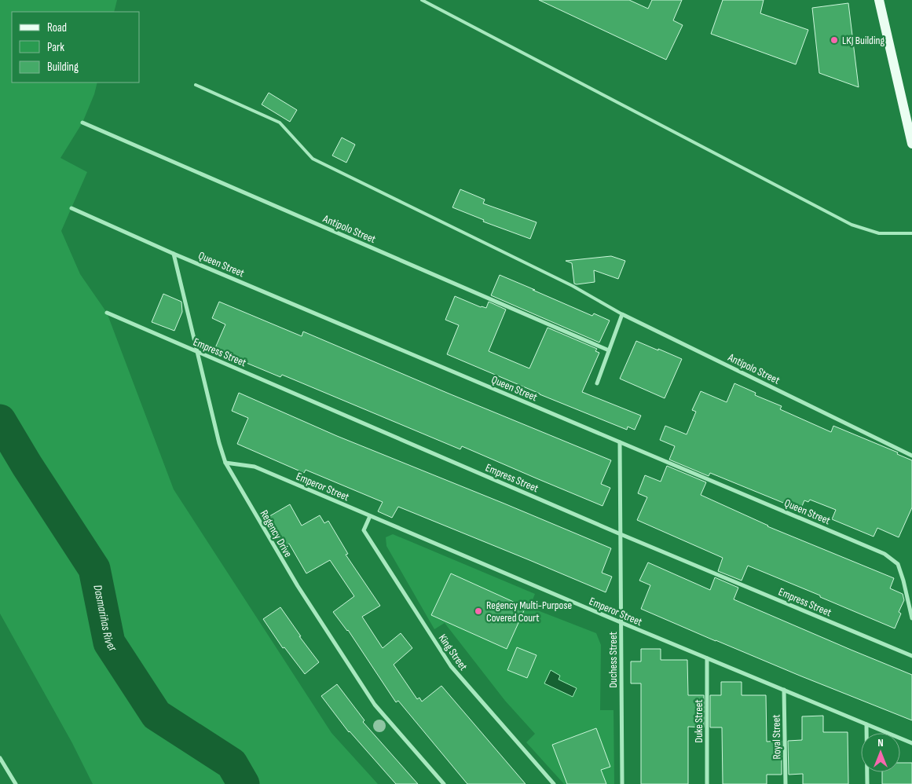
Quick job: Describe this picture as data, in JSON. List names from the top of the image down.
{
  "streets": {
    "street": [
      "Antipolo Street",
      "Queen Street",
      "Empress Street",
      "Emperor Street",
      "Regency Drive",
      "King Street",
      "Duchess Street",
      "Duke Street",
      "Royal Street"
    ]
  },
  "crossings": [
    ["Queen Street", "Regency Drive"],
    ["Queen Street", "Duchess Street"],
    ["Empress Street", "Regency Drive"],
    ["Empress Street", "Duchess Street"],
    ["Emperor Street", "Regency Drive"],
    ["Emperor Street", "King Street"],
    ["Emperor Street", "Duchess Street"],
    ["Emperor Street", "Duke Street"],
    ["Emperor Street", "Royal Street"]
  ],
  "water": ["Dasmariñas River"],
  "places": ["LKJ Building", "Regency Multi-Purpose Covered Court"],
  "legend": ["Road", "Park", "Building"],
  "north": "top"
}
